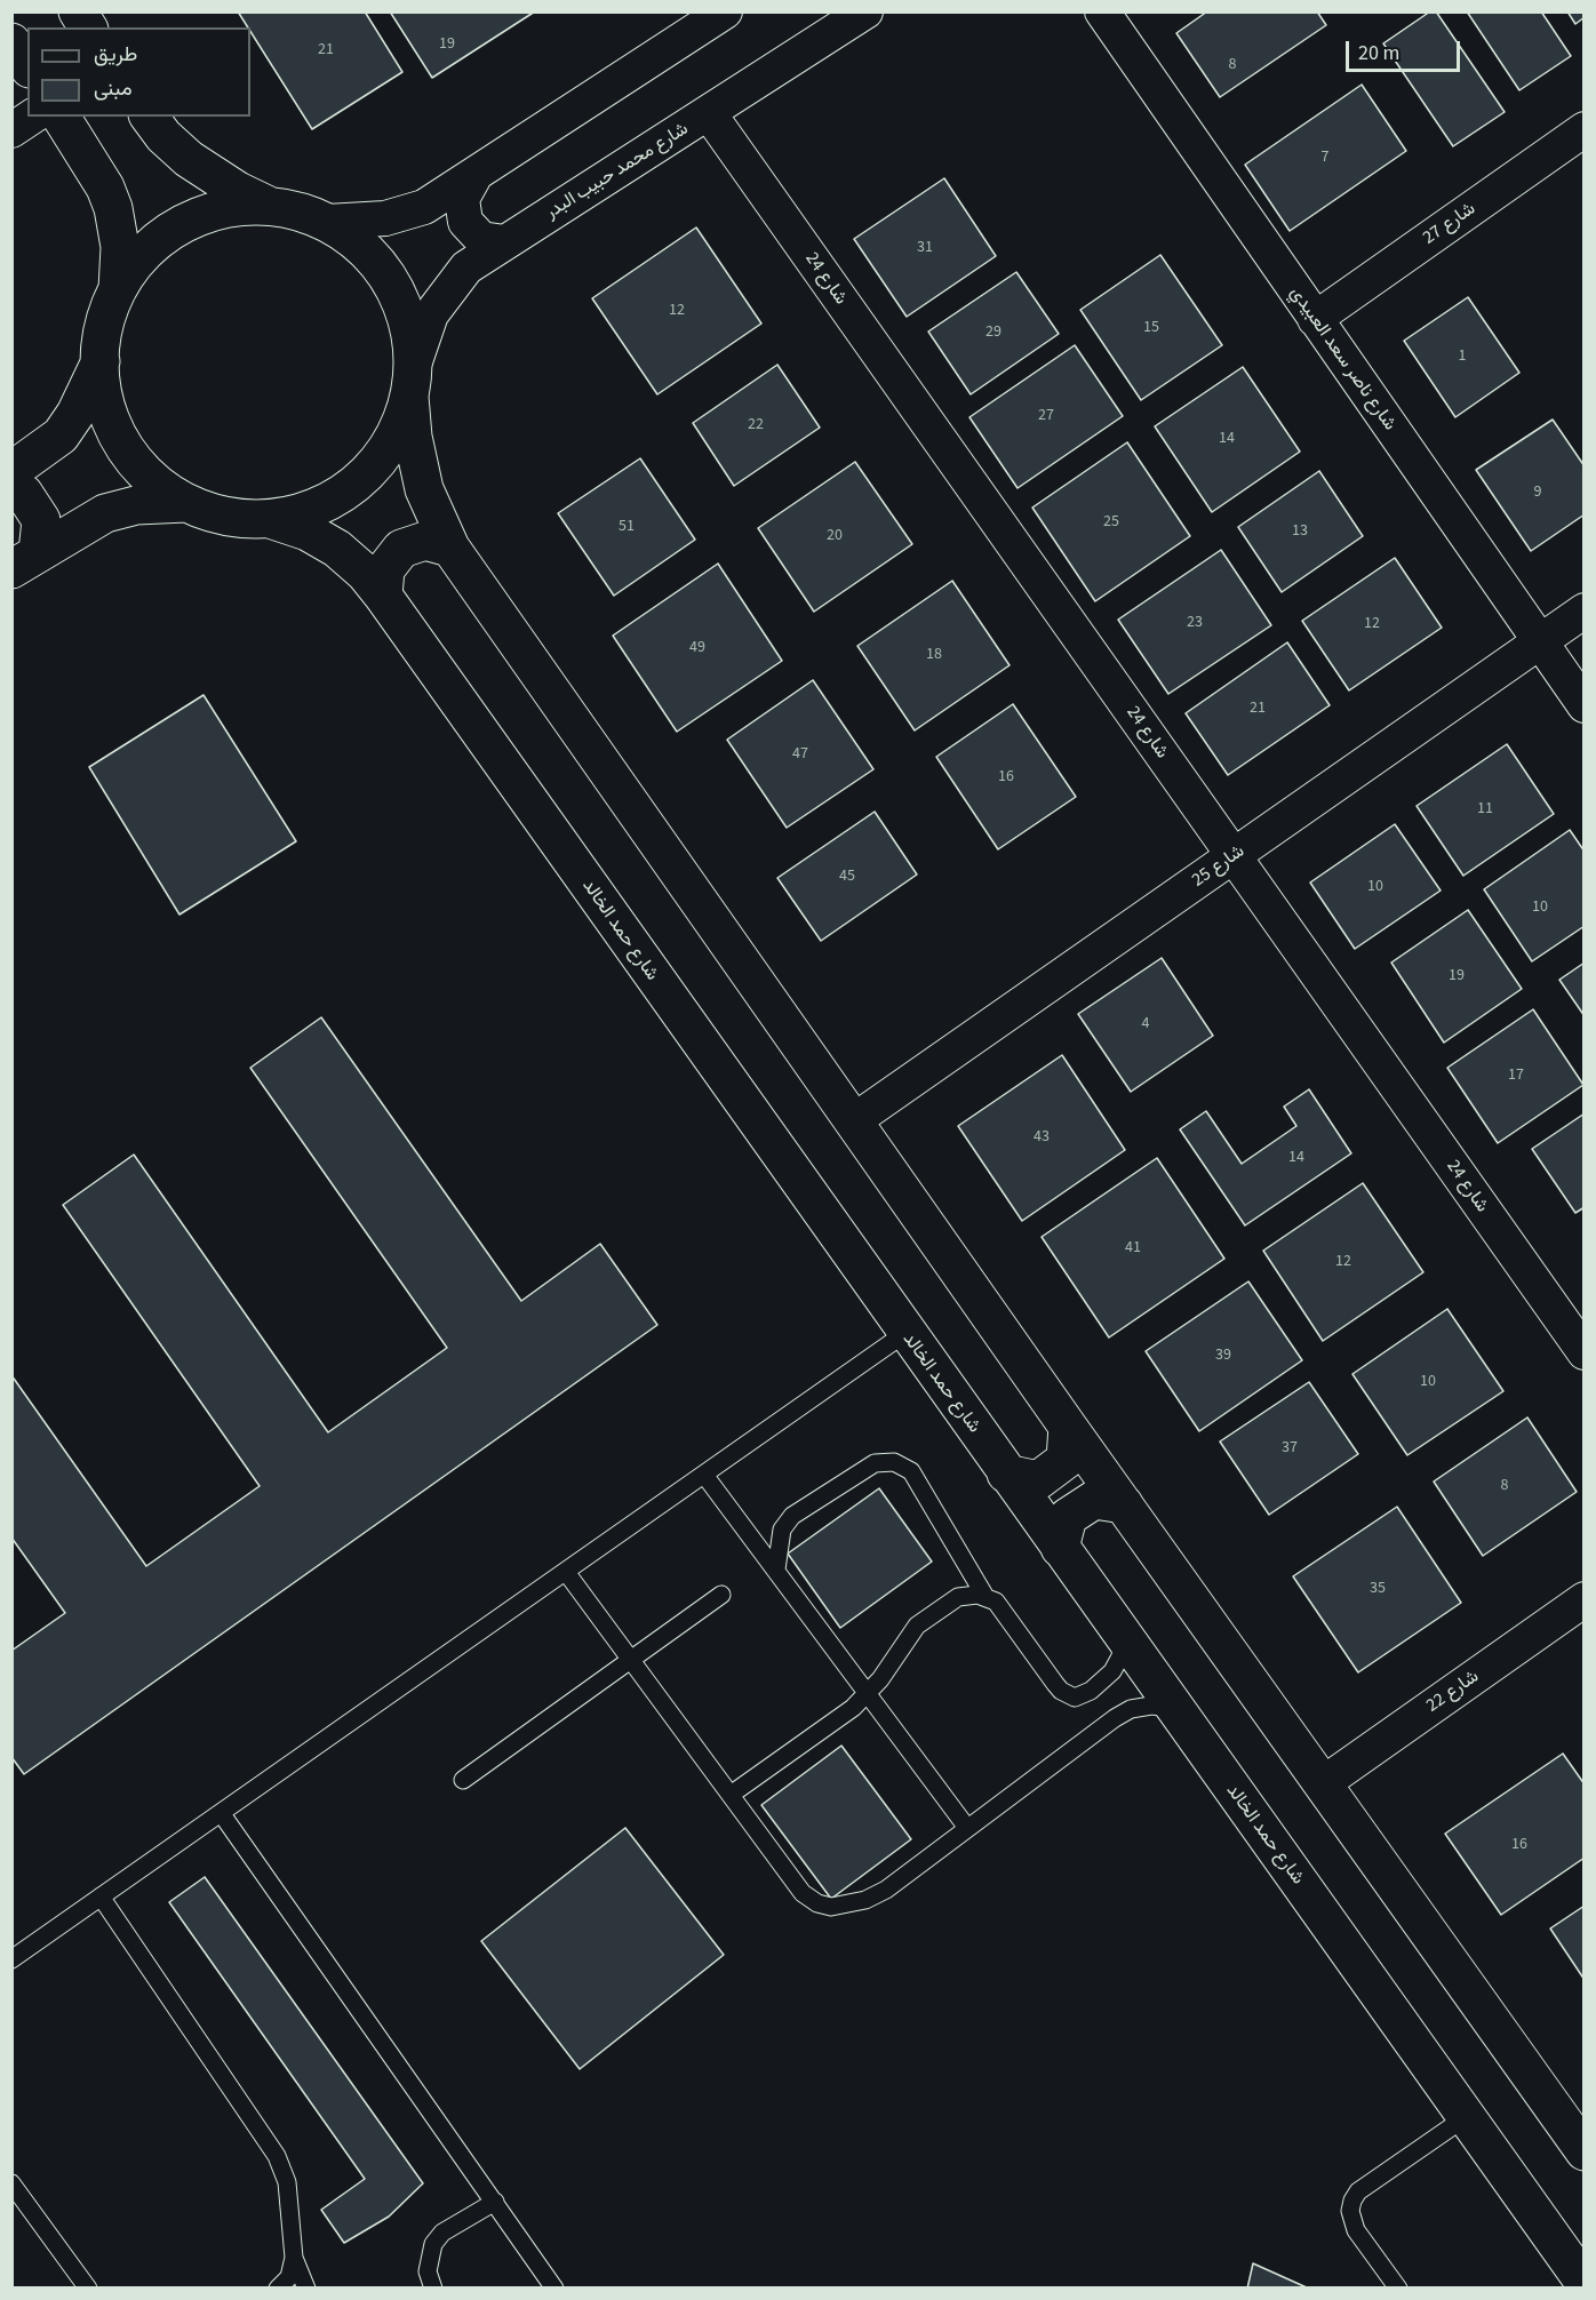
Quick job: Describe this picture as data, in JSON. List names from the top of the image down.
{
  "streets": {
    "street": [
      "شارع محمد حبيب البدر",
      "شارع 27",
      "شارع 24",
      "شارع ناصر سعد العبيدي",
      "شارع 25",
      "شارع حمد الخالد",
      "شارع 22"
    ]
  },
  "crossings": [
    ["شارع محمد حبيب البدر", "شارع 24"],
    ["شارع 27", "شارع ناصر سعد العبيدي"],
    ["شارع 24", "شارع 25"],
    ["شارع ناصر سعد العبيدي", "شارع 25"]
  ],
  "house_numbers": [
    "19",
    "21",
    "8",
    "7",
    "31",
    "12",
    "15",
    "29",
    "1",
    "27",
    "22",
    "14",
    "9",
    "25",
    "51",
    "13",
    "20",
    "23",
    "12",
    "49",
    "18",
    "21",
    "47",
    "16",
    "11",
    "45",
    "10",
    "10",
    "19",
    "4",
    "17",
    "43",
    "14",
    "41",
    "12",
    "39",
    "10",
    "37",
    "8",
    "35",
    "16"
  ],
  "legend": ["طريق", "مبنى"],
  "scale_bar": "20 m"
}
